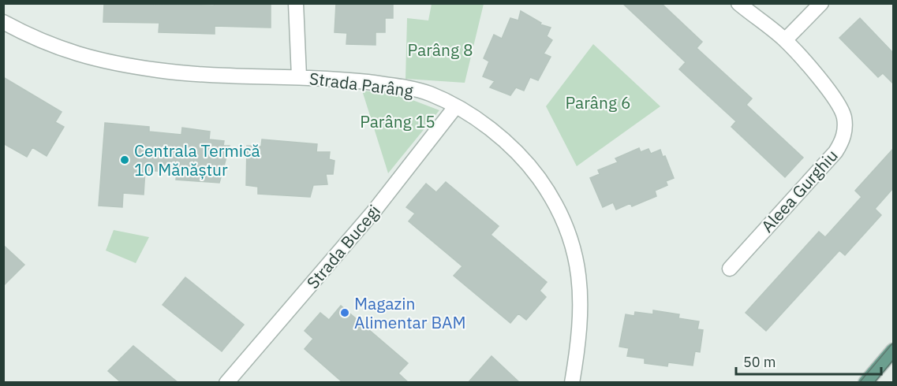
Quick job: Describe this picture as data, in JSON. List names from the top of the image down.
{
  "streets": {
    "street": ["Strada Parâng", "Aleea Gurghiu", "Strada Bucegi"]
  },
  "crossings": [
    ["Strada Parâng", "Strada Bucegi"]
  ],
  "parks": ["Parâng 8", "Parâng 6", "Parâng 15"],
  "places": ["Centrala Termică 10 Mănăștur", "Magazin Alimentar BAM"],
  "scale_bar": "50 m"
}
